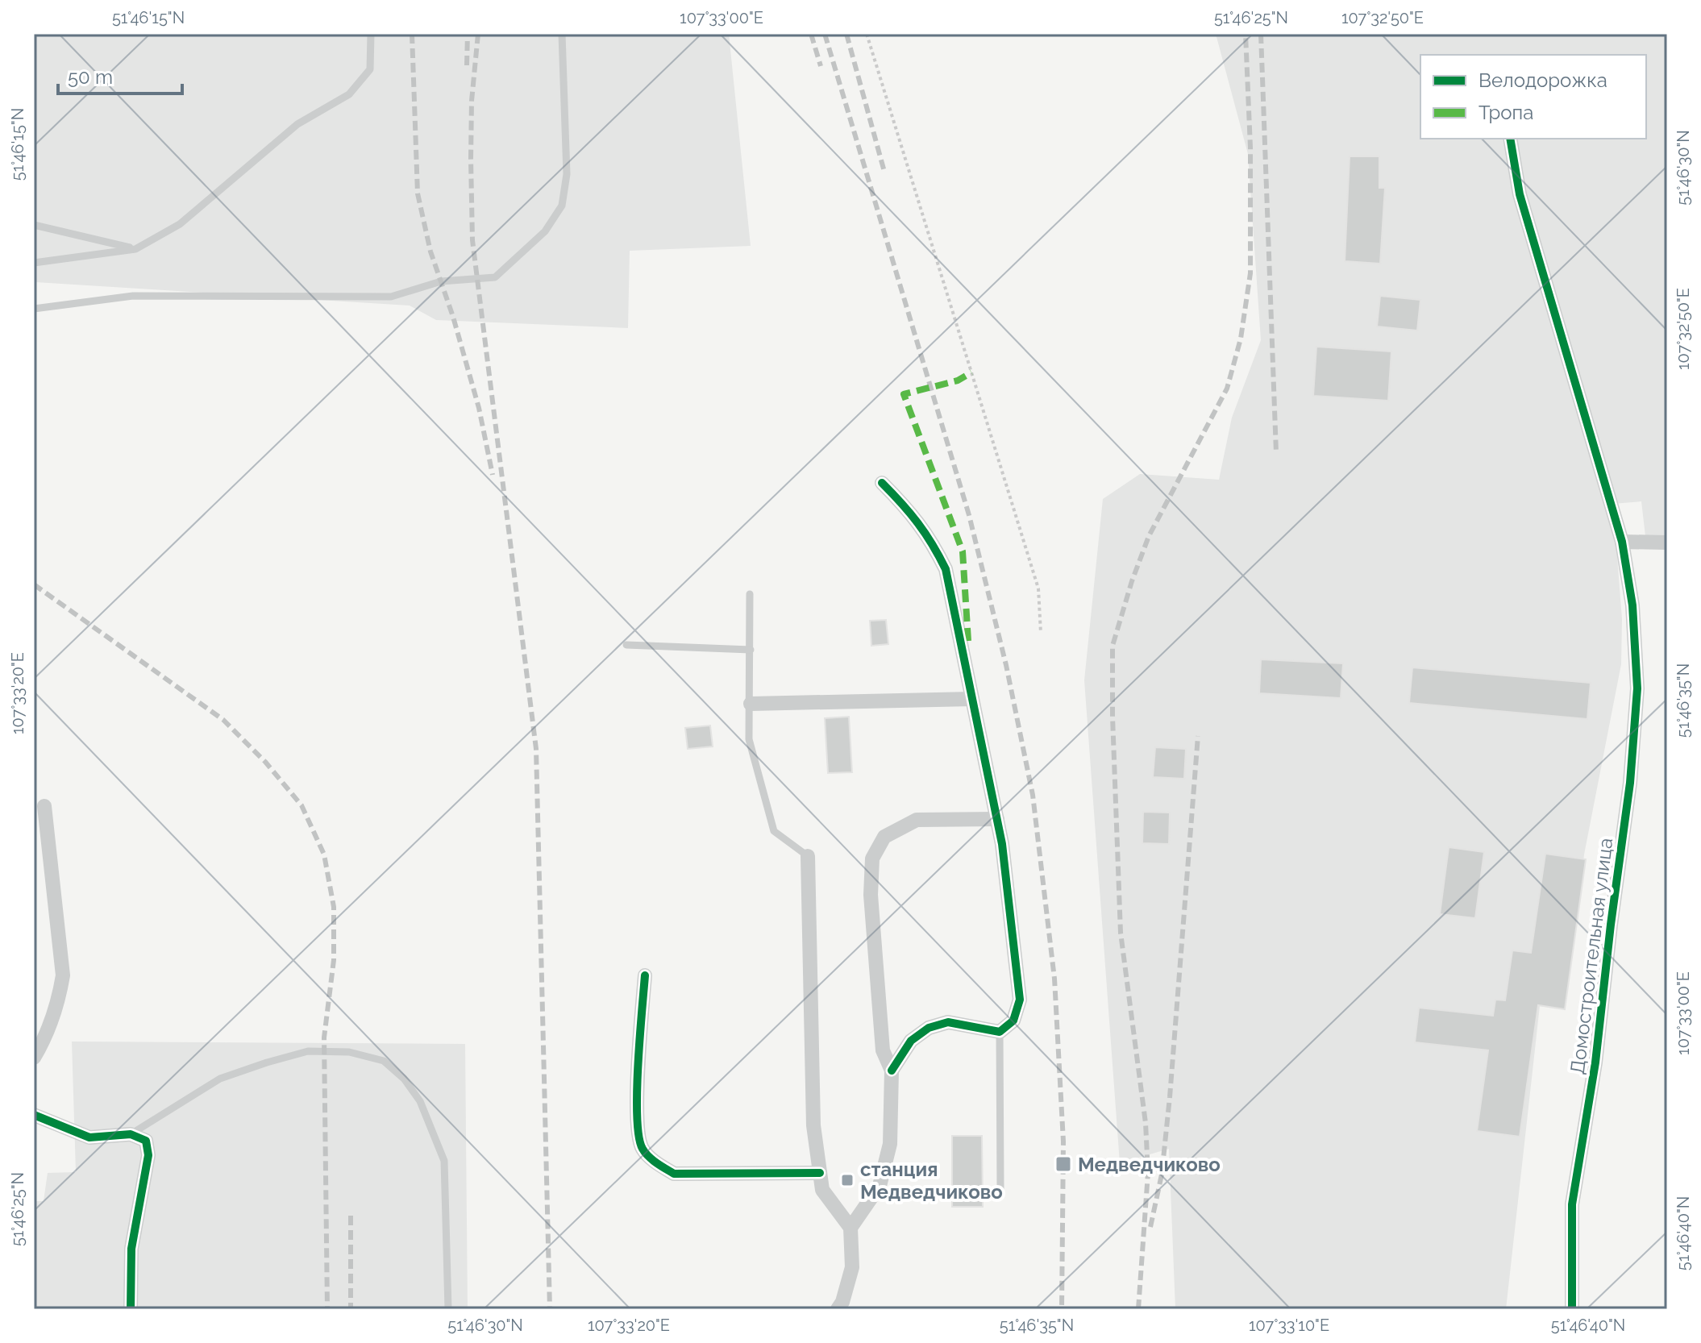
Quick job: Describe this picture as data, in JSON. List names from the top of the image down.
{
  "streets": {
    "street": ["Домостроительная улица"]
  },
  "places": {
    "transit": ["Медведчиково", "станция Медведчиково"]
  },
  "legend": ["Велодорожка", "Тропа"],
  "scale_bar": "50 m",
  "coordinates": [
    "51°46'15\"N",
    "107°33'00\"E",
    "51°46'25\"N",
    "107°32'50\"E",
    "51°46'30\"N",
    "107°33'20\"E",
    "51°46'35\"N",
    "51°46'40\"N",
    "107°33'10\"E"
  ]
}
